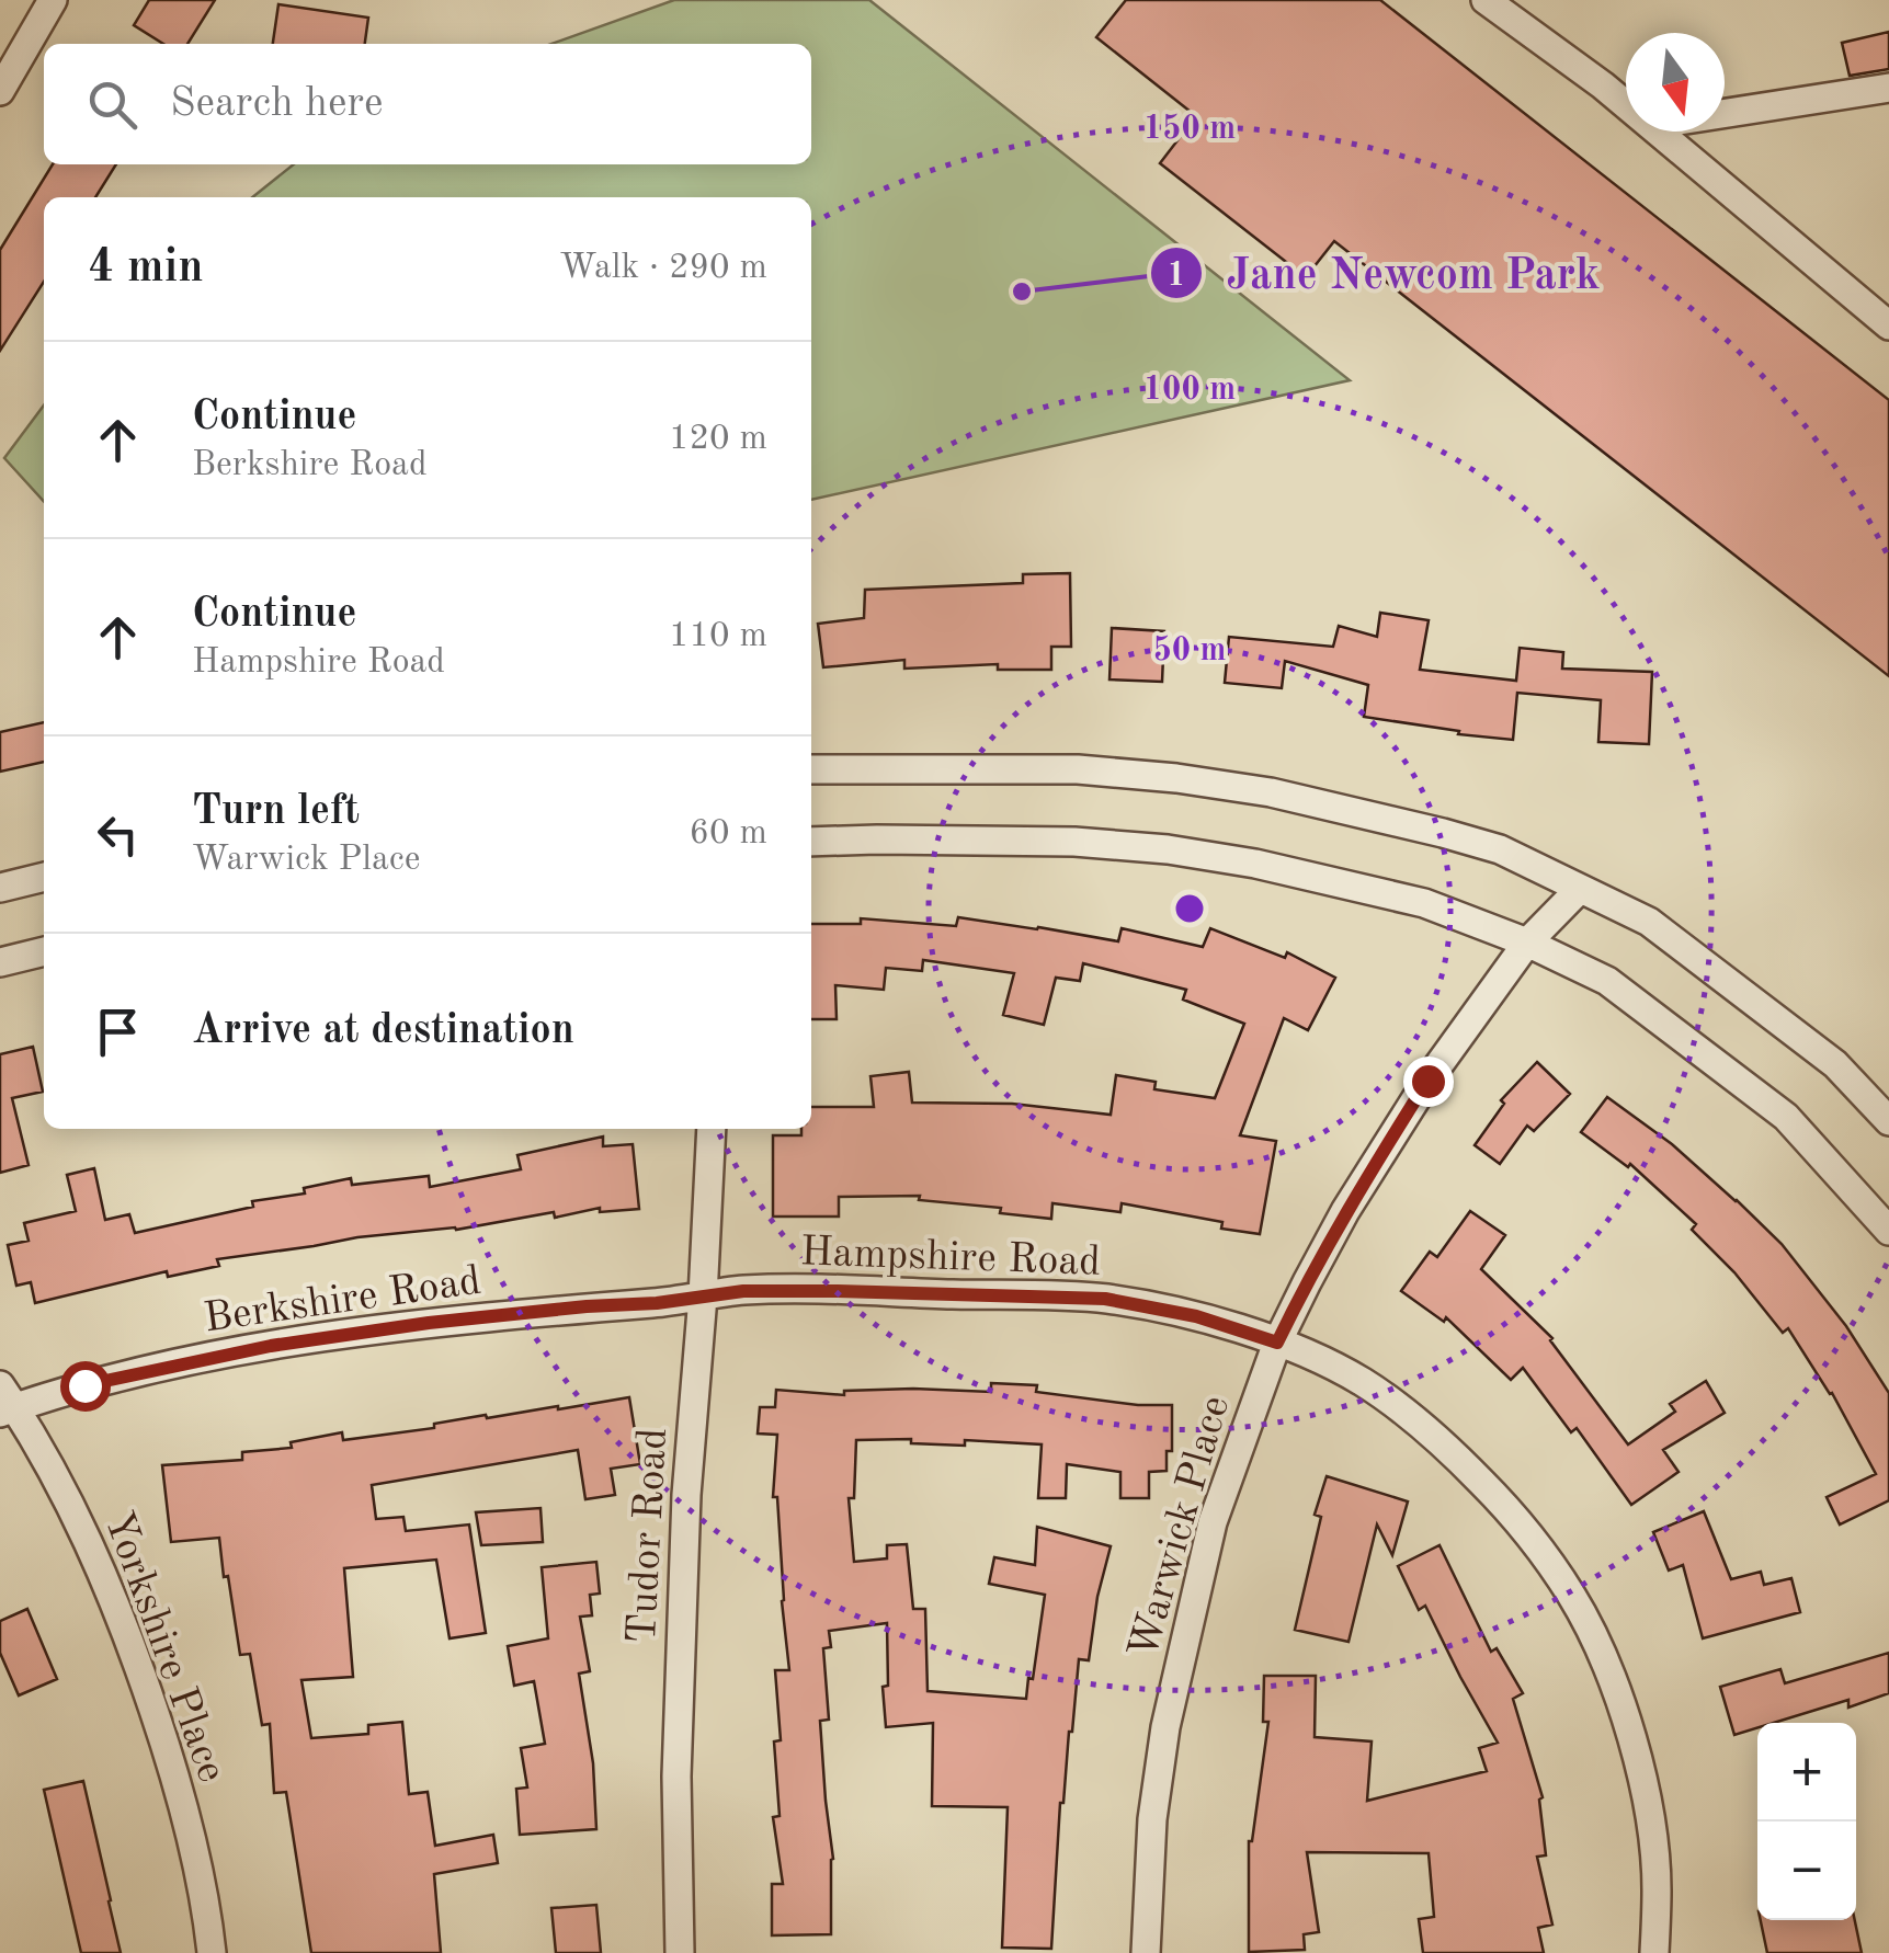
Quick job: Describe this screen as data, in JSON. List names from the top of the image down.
{
  "streets": {
    "street": [
      "Hampshire Road",
      "Berkshire Road",
      "Warwick Place",
      "Tudor Road",
      "Yorkshire Place"
    ]
  },
  "crossings": [
    ["Hampshire Road", "Berkshire Road"],
    ["Hampshire Road", "Warwick Place"],
    ["Hampshire Road", "Tudor Road"],
    ["Berkshire Road", "Tudor Road"],
    ["Berkshire Road", "Yorkshire Place"]
  ],
  "places": ["Jane Newcom Park"],
  "north": "bottom",
  "page": {
    "search": "Search here",
    "heading": ["4 min", "Walk · 290 m"],
    "list": [
      ["Continue", "Berkshire Road", "120 m"],
      ["Continue", "Hampshire Road", "110 m"],
      ["Turn left", "Warwick Place", "60 m"],
      "Arrive at destination"
    ],
    "map_buttons": ["+", "−"]
  },
  "rings": ["150 m", "100 m", "50 m"]
}
